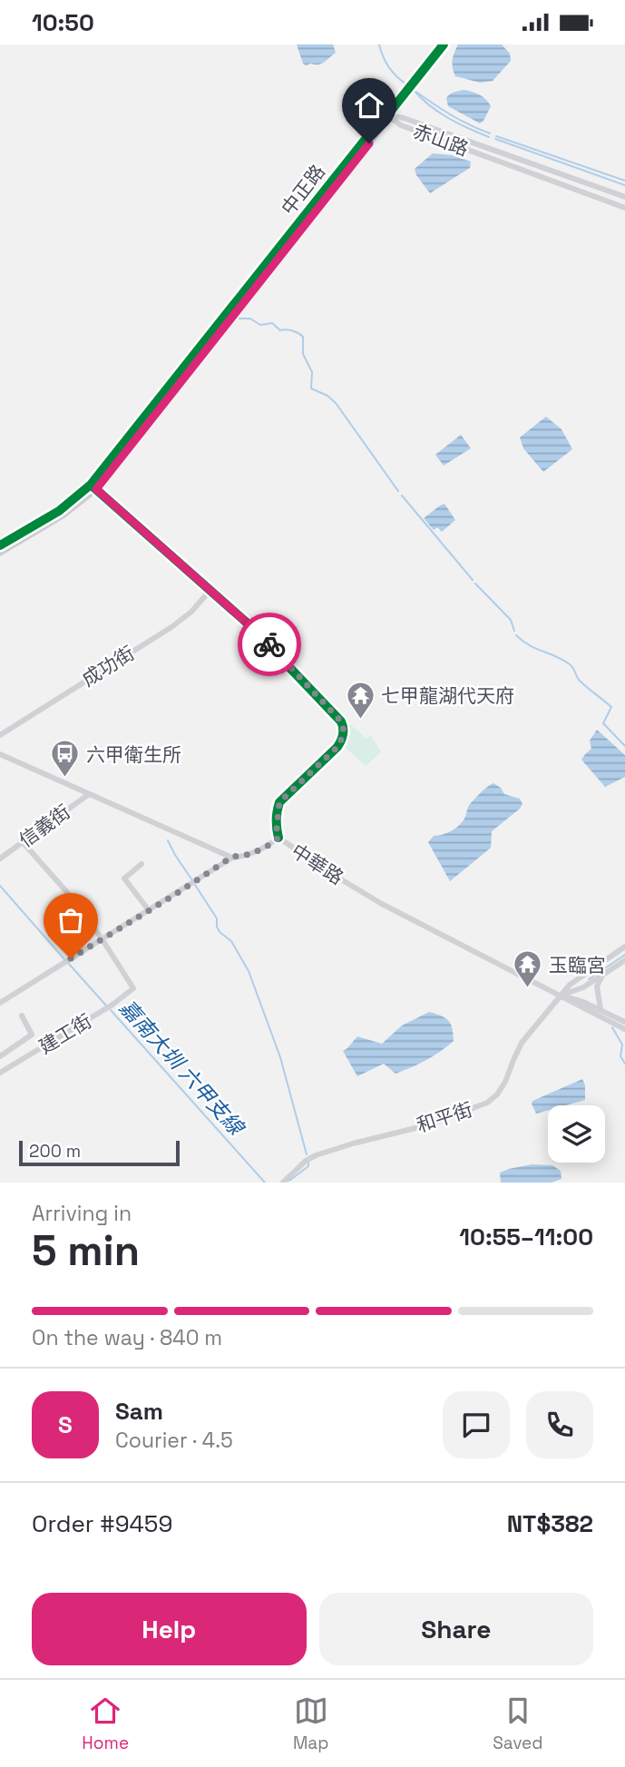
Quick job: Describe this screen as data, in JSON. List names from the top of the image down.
{
  "streets": {
    "main road": ["中正路"],
    "street": [
      "赤山路",
      "成功街",
      "信義街",
      "中華路",
      "建工街",
      "和平街"
    ]
  },
  "crossings": [
    ["赤山路", "中正路"],
    ["信義街", "建工街"],
    ["中華路", "建工街"],
    ["中華路", "和平街"]
  ],
  "water": ["嘉南大圳 六甲支線"],
  "places": {
    "temple": ["七甲龍湖代天府", "玉臨宮"],
    "bus stop": ["六甲衛生所"]
  },
  "scale_bar": "200 m",
  "page": {
    "status": "10:50",
    "scale": "200 m",
    "heading": ["5 min", "Arriving in", "10:55–11:00"],
    "panel": [
      "Sam",
      "Courier · 4.5",
      "Order #9459",
      "NT$382"
    ],
    "bar": "On the way · 840 m",
    "round": "S",
    "buttons": ["Help", "Share"],
    "tabs": ["Home", "Map", "Saved"]
  }
}
